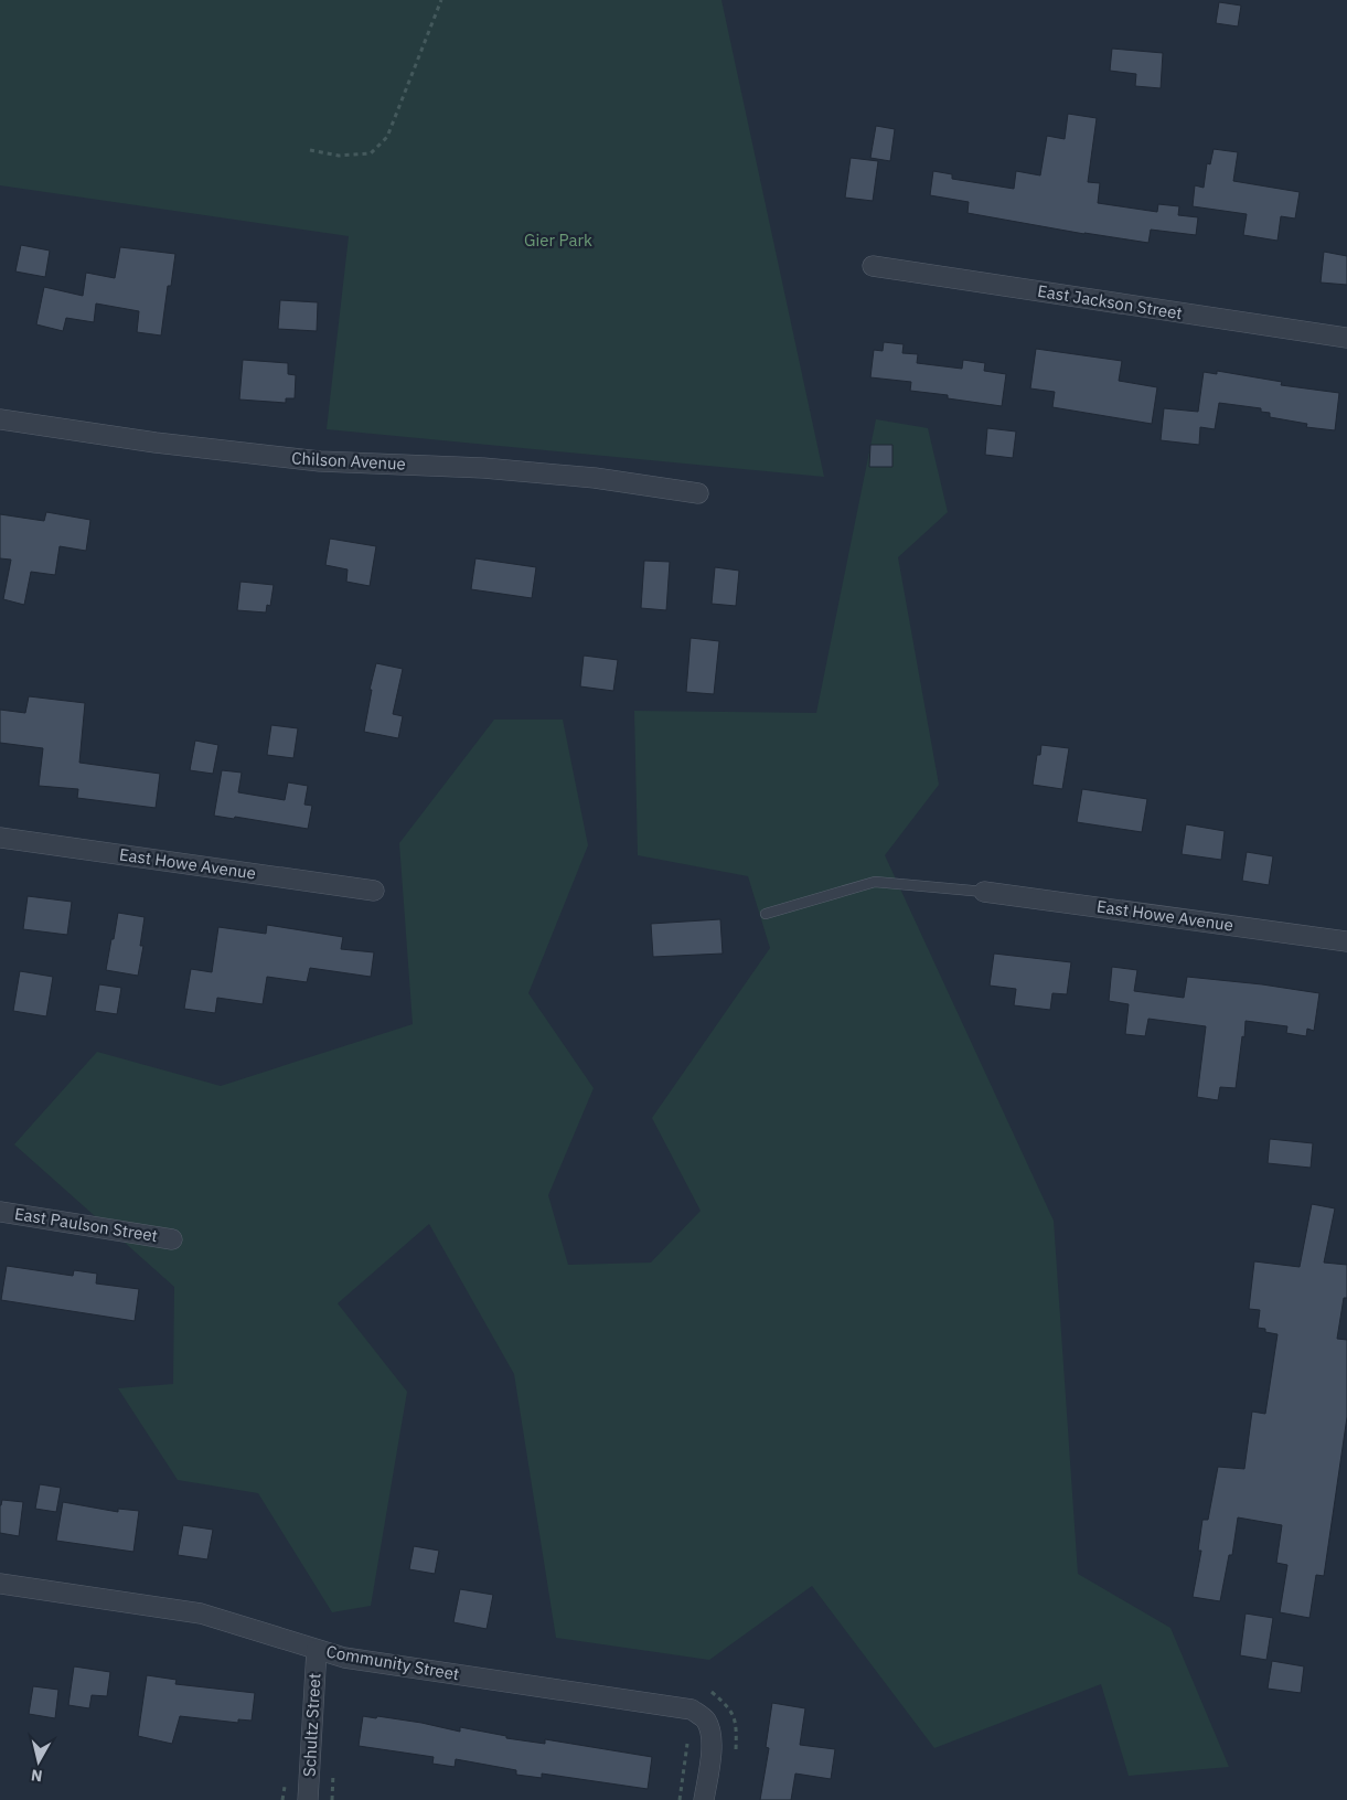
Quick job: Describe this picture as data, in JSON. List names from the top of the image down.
{
  "streets": {
    "street": [
      "East Jackson Street",
      "Chilson Avenue",
      "East Howe Avenue",
      "East Paulson Street",
      "Community Street",
      "Schultz Street"
    ]
  },
  "crossings": [
    ["Community Street", "Schultz Street"]
  ],
  "parks": ["Gier Park"],
  "north": "bottom"
}
